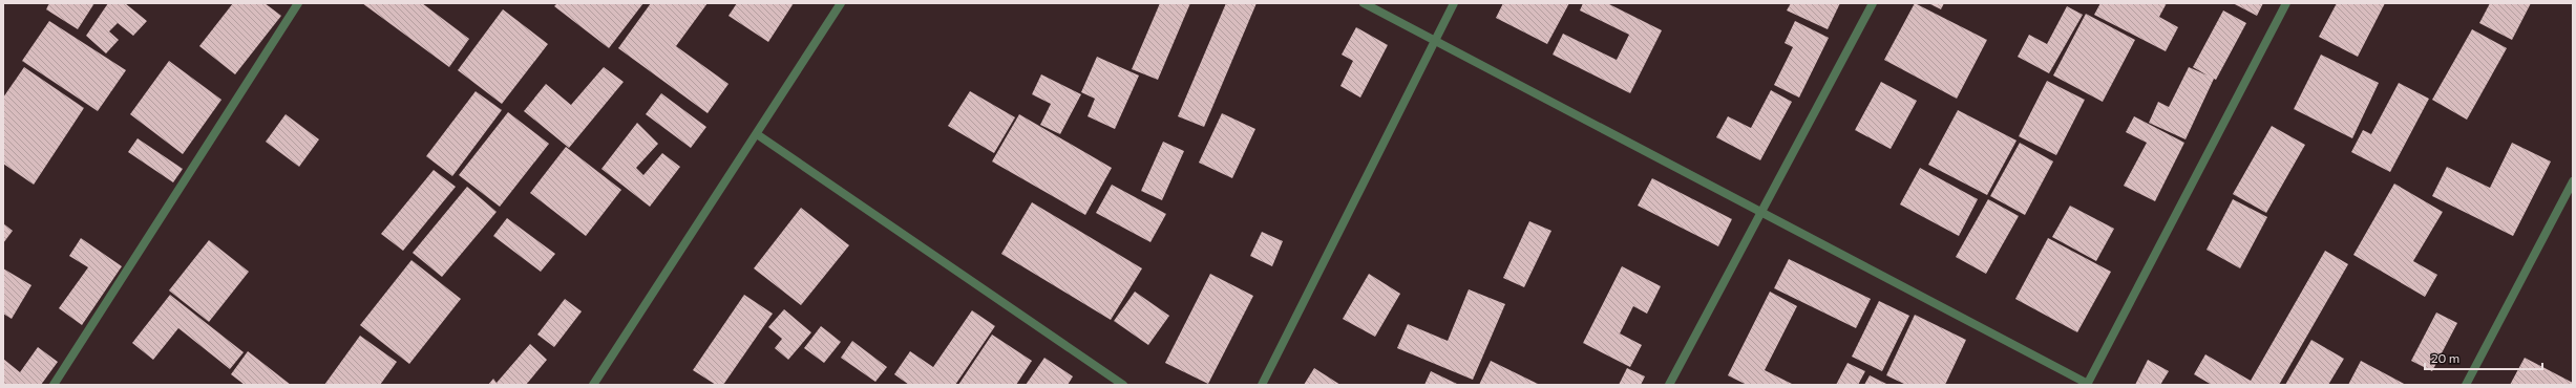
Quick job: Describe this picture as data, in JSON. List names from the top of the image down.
{
  "scale_bar": "20 m"
}
